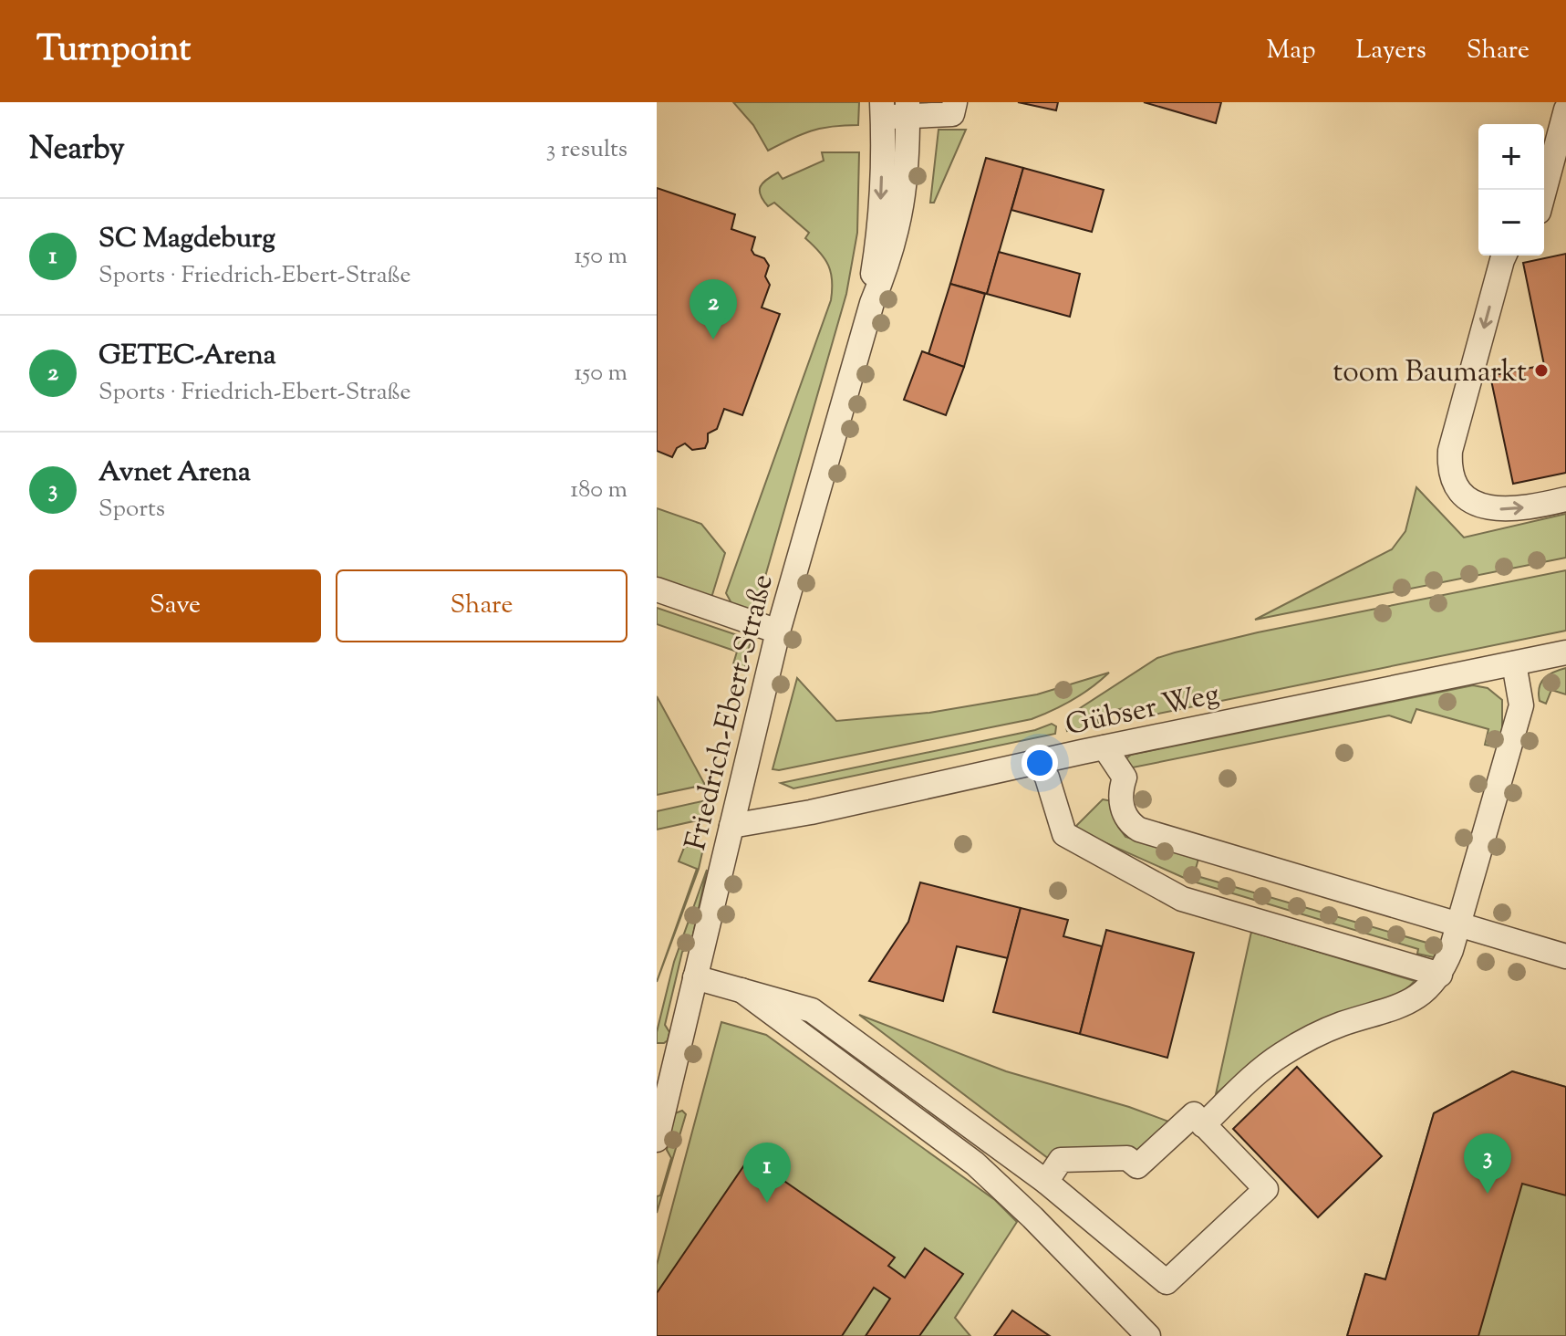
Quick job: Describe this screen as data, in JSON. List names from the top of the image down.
{
  "streets": {
    "street": ["Gübser Weg", "Friedrich-Ebert-Straße"]
  },
  "crossings": [
    ["Gübser Weg", "Friedrich-Ebert-Straße"]
  ],
  "places": ["toom Baumarkt"],
  "page": {
    "header": "Turnpoint",
    "nav": ["Map", "Layers", "Share"],
    "heading": ["Nearby", "3 results"],
    "map_buttons": ["+", "−"],
    "list": [
      {
        "mark": "1",
        "name": "SC Magdeburg",
        "note": "Sports · Friedrich-Ebert-Straße",
        "value": "150 m"
      },
      {
        "mark": "2",
        "name": "GETEC-Arena",
        "note": "Sports · Friedrich-Ebert-Straße",
        "value": "150 m"
      },
      {
        "mark": "3",
        "name": "Avnet Arena",
        "note": "Sports",
        "value": "180 m"
      }
    ],
    "pins": ["2", "3", "1"],
    "buttons": ["Save", "Share"]
  }
}
